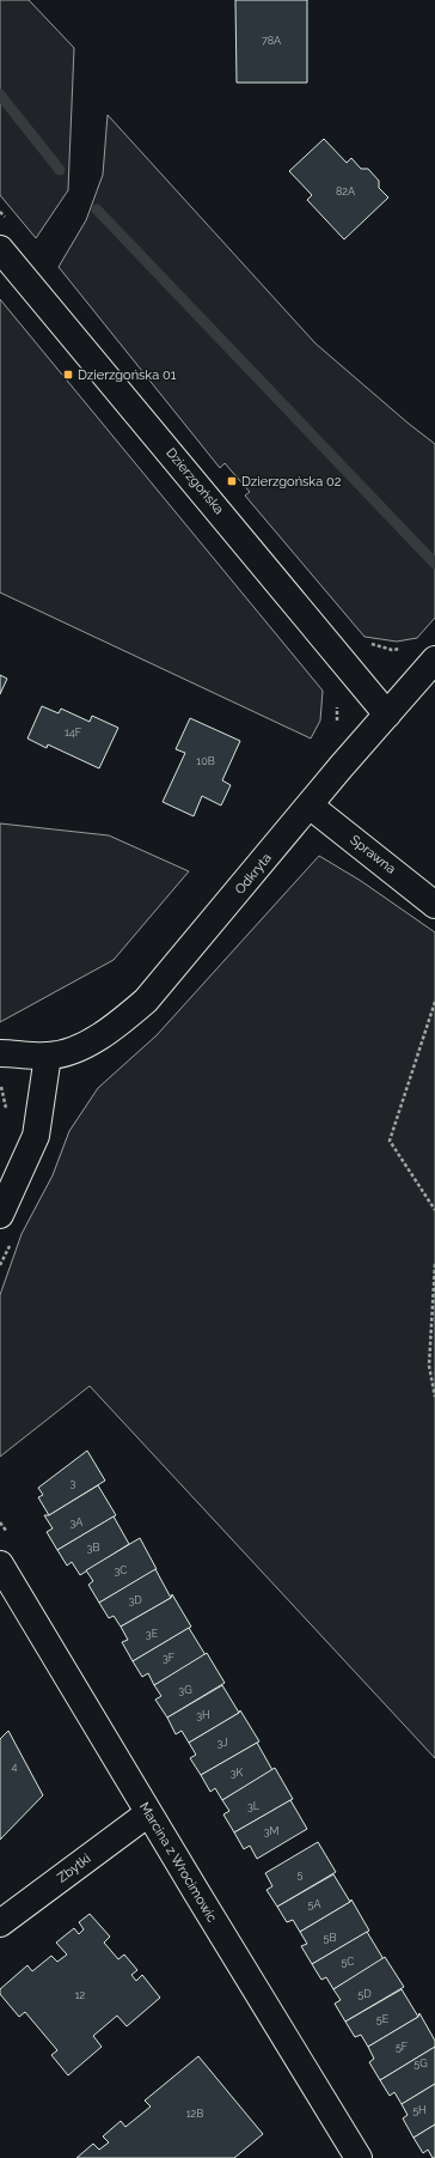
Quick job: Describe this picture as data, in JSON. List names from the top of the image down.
{
  "streets": {
    "street": [
      "Dzierzgońska",
      "Sprawna",
      "Odkryta",
      "Marcina z Wrocimowic",
      "Zbytki"
    ]
  },
  "crossings": [
    ["Dzierzgońska", "Odkryta"],
    ["Sprawna", "Odkryta"],
    ["Marcina z Wrocimowic", "Zbytki"]
  ],
  "places": {
    "transit": ["Dzierzgońska 01", "Dzierzgońska 02"]
  },
  "house_numbers": [
    "78A",
    "82A",
    "14F",
    "10B",
    "3",
    "3A",
    "3B",
    "3C",
    "3D",
    "3E",
    "3F",
    "3G",
    "3H",
    "3J",
    "4",
    "3K",
    "3L",
    "3M",
    "5",
    "5A",
    "5B",
    "5C",
    "5D",
    "12",
    "5E",
    "5F",
    "5G",
    "5H",
    "12B"
  ]
}
